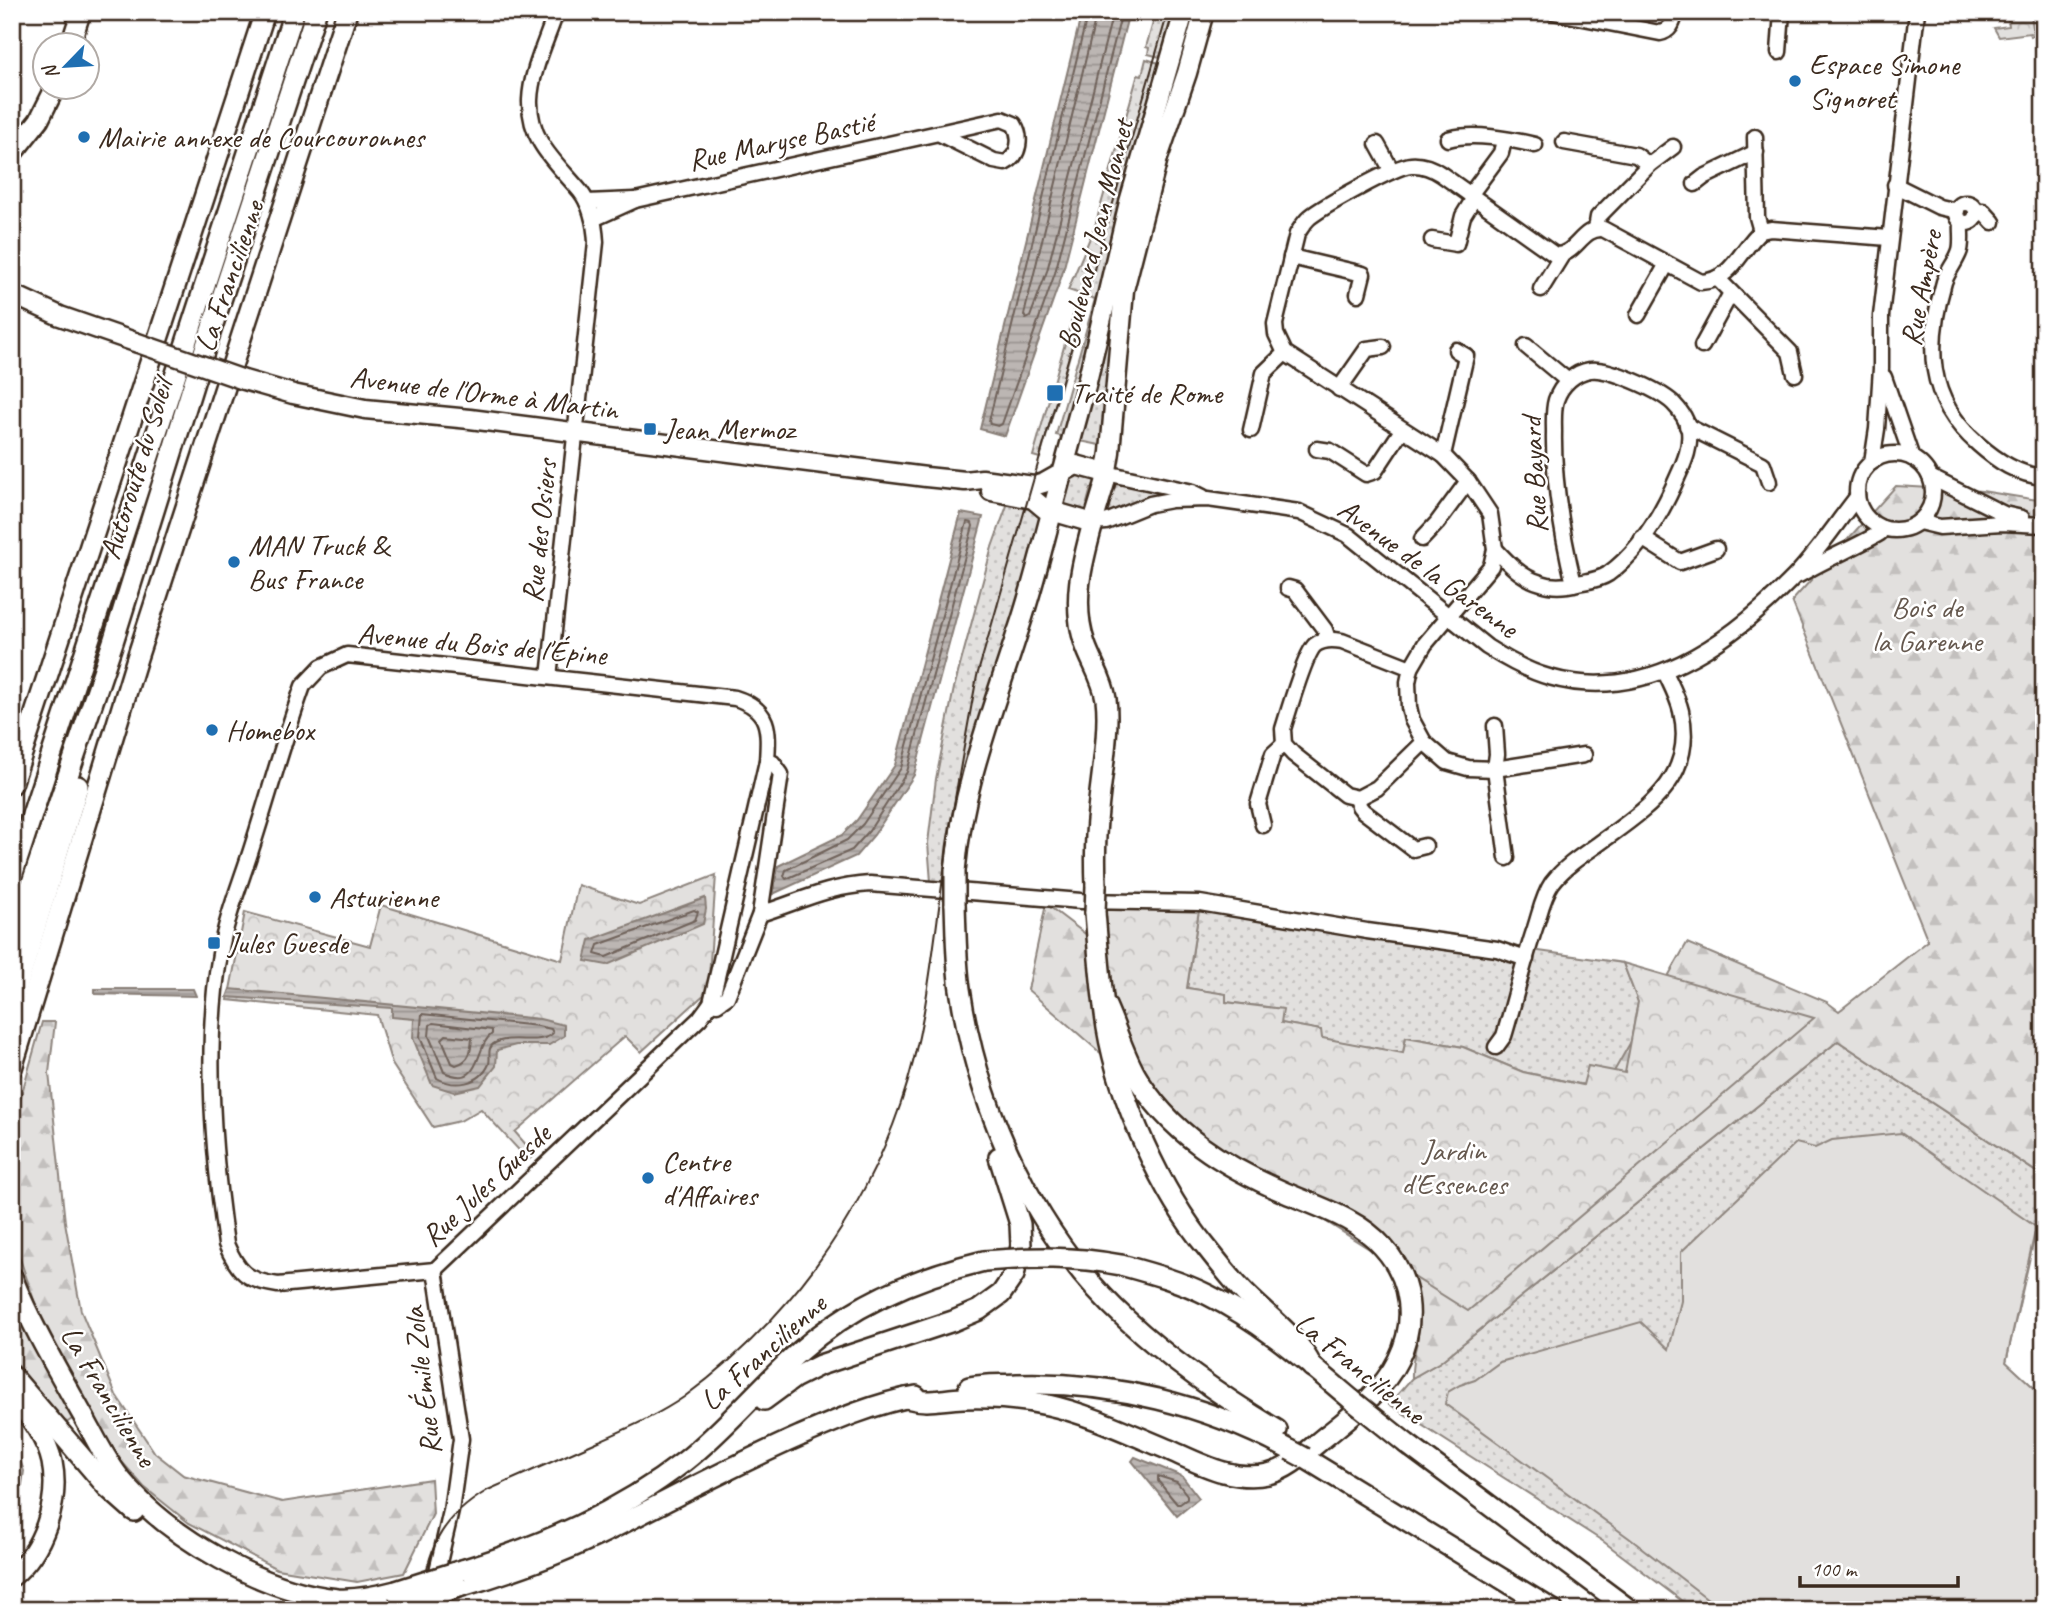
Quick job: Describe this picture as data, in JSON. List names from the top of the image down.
{
  "streets": {
    "highway": ["La Francilienne", "Autoroute du Soleil"],
    "main road": ["Boulevard Jean Monnet", "Avenue de l'Orme à Martin"],
    "street": [
      "Rue Maryse Bastié",
      "Rue Ampère",
      "Rue Bayard",
      "Rue des Osiers",
      "Avenue de la Garenne",
      "Avenue du Bois de l'Épine",
      "Rue Jules Guesde",
      "Rue Émile Zola"
    ]
  },
  "crossings": [
    ["Rue Maryse Bastié", "Rue des Osiers"],
    ["Boulevard Jean Monnet", "Avenue de l'Orme à Martin"],
    ["Avenue de l'Orme à Martin", "Rue des Osiers"],
    ["Rue des Osiers", "Avenue du Bois de l'Épine"],
    ["Avenue du Bois de l'Épine", "Rue Jules Guesde"],
    ["Rue Jules Guesde", "Rue Émile Zola"]
  ],
  "parks": ["Bois de la Garenne", "Jardin d'Essences"],
  "places": {
    "other": [
      "Espace Simone Signoret",
      "Mairie annexe de Courcouronnes",
      "MAN Truck & Bus France",
      "Homebox",
      "Asturienne",
      "Centre d'Affaires"
    ],
    "transit": ["Traité de Rome", "Jean Mermoz", "Jules Guesde"]
  },
  "scale_bar": "100 m",
  "north": "bottom left"
}
